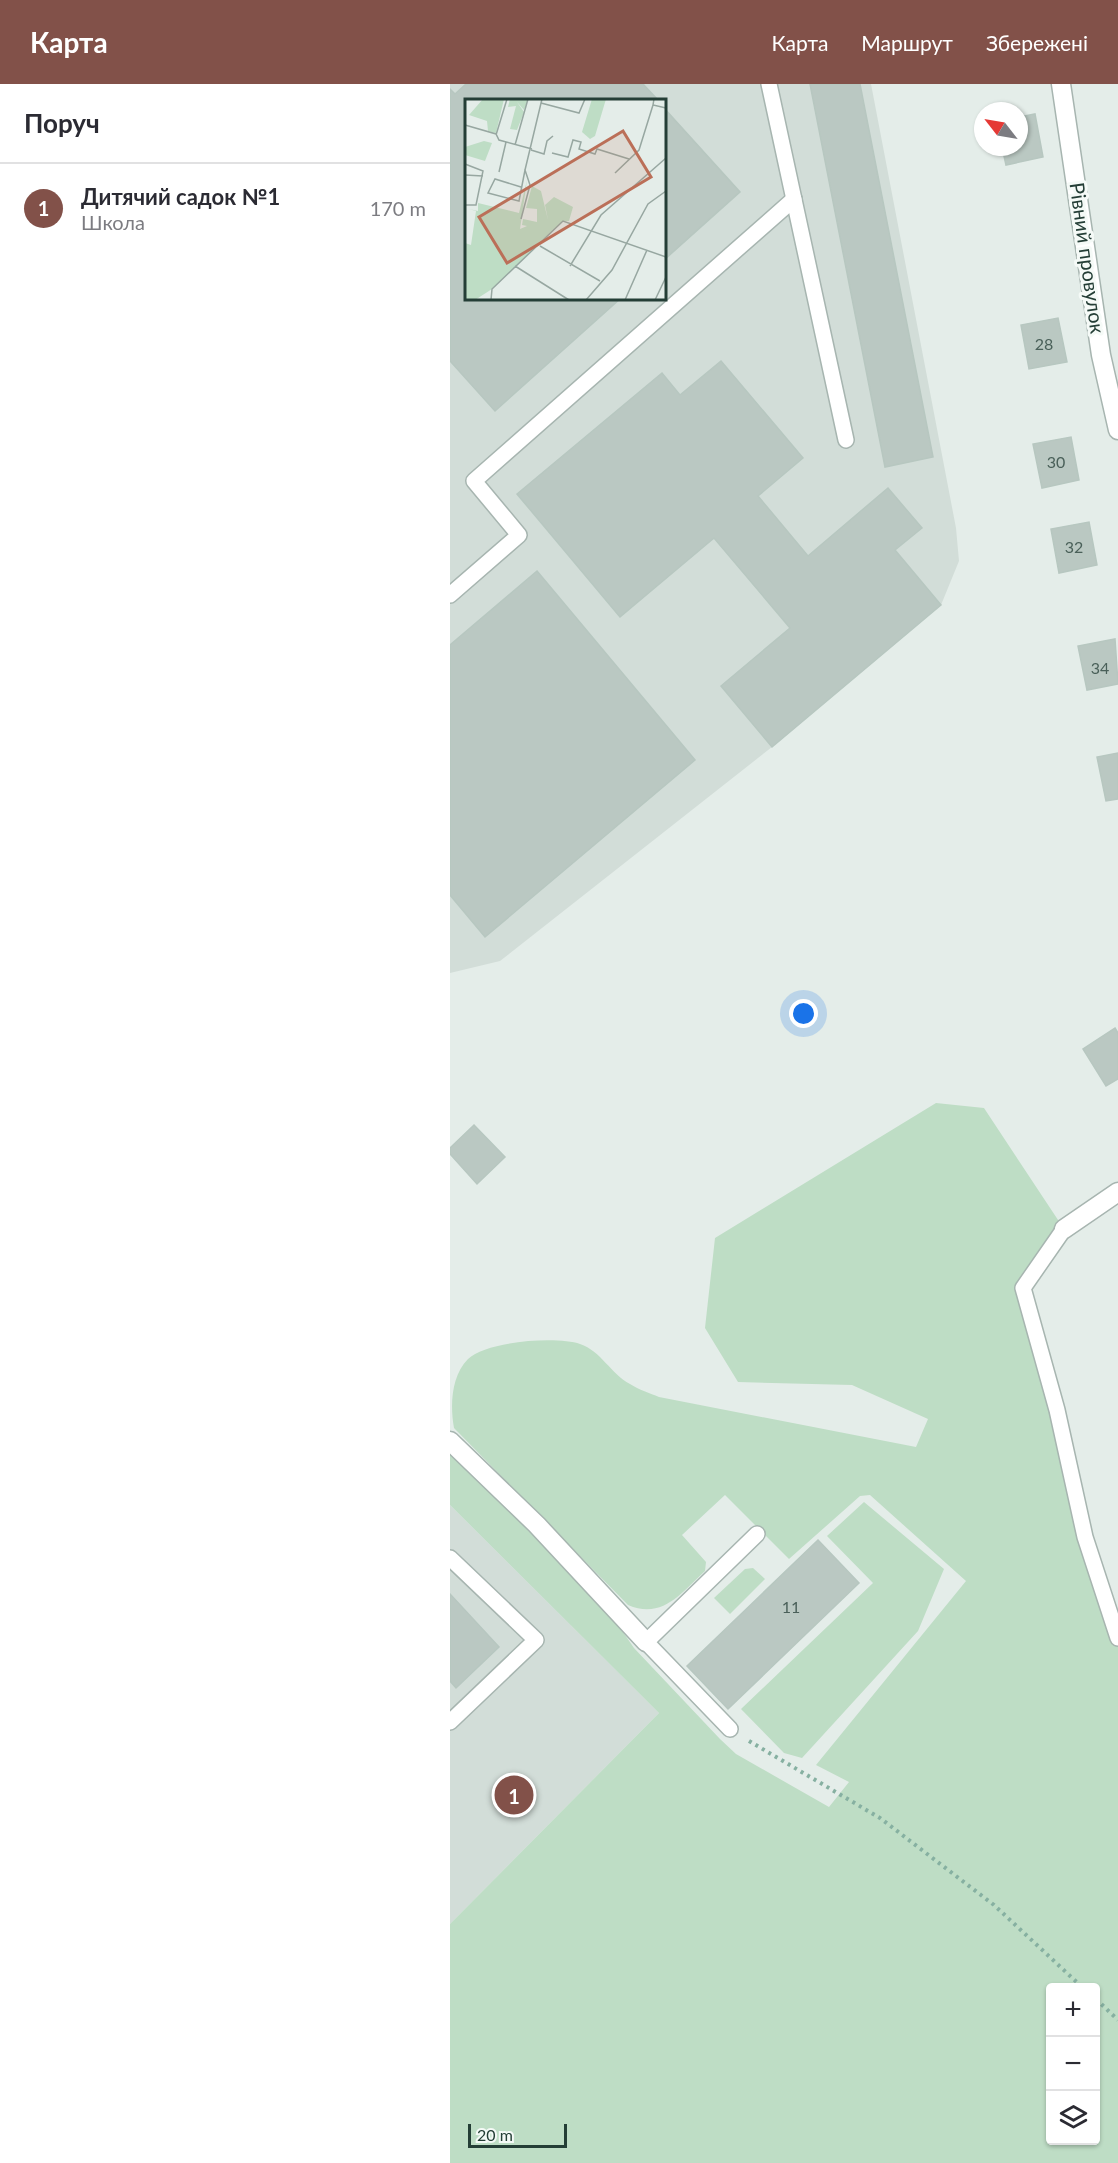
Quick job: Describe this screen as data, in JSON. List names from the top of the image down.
{
  "streets": {
    "street": ["Рівний провулок"]
  },
  "house_numbers": [
    "28",
    "30",
    "32",
    "34",
    "11"
  ],
  "scale_bar": "20 m",
  "north": "top left",
  "page": {
    "header": "Карта",
    "nav": ["Карта", "Маршрут", "Збережені"],
    "heading": "Поруч",
    "list": [
      {
        "mark": "1",
        "name": "Дитячий садок №1",
        "note": "Школа",
        "value": "170 m"
      }
    ],
    "pins": "1",
    "map_buttons": ["+", "−"],
    "scale": "20 m"
  }
}
